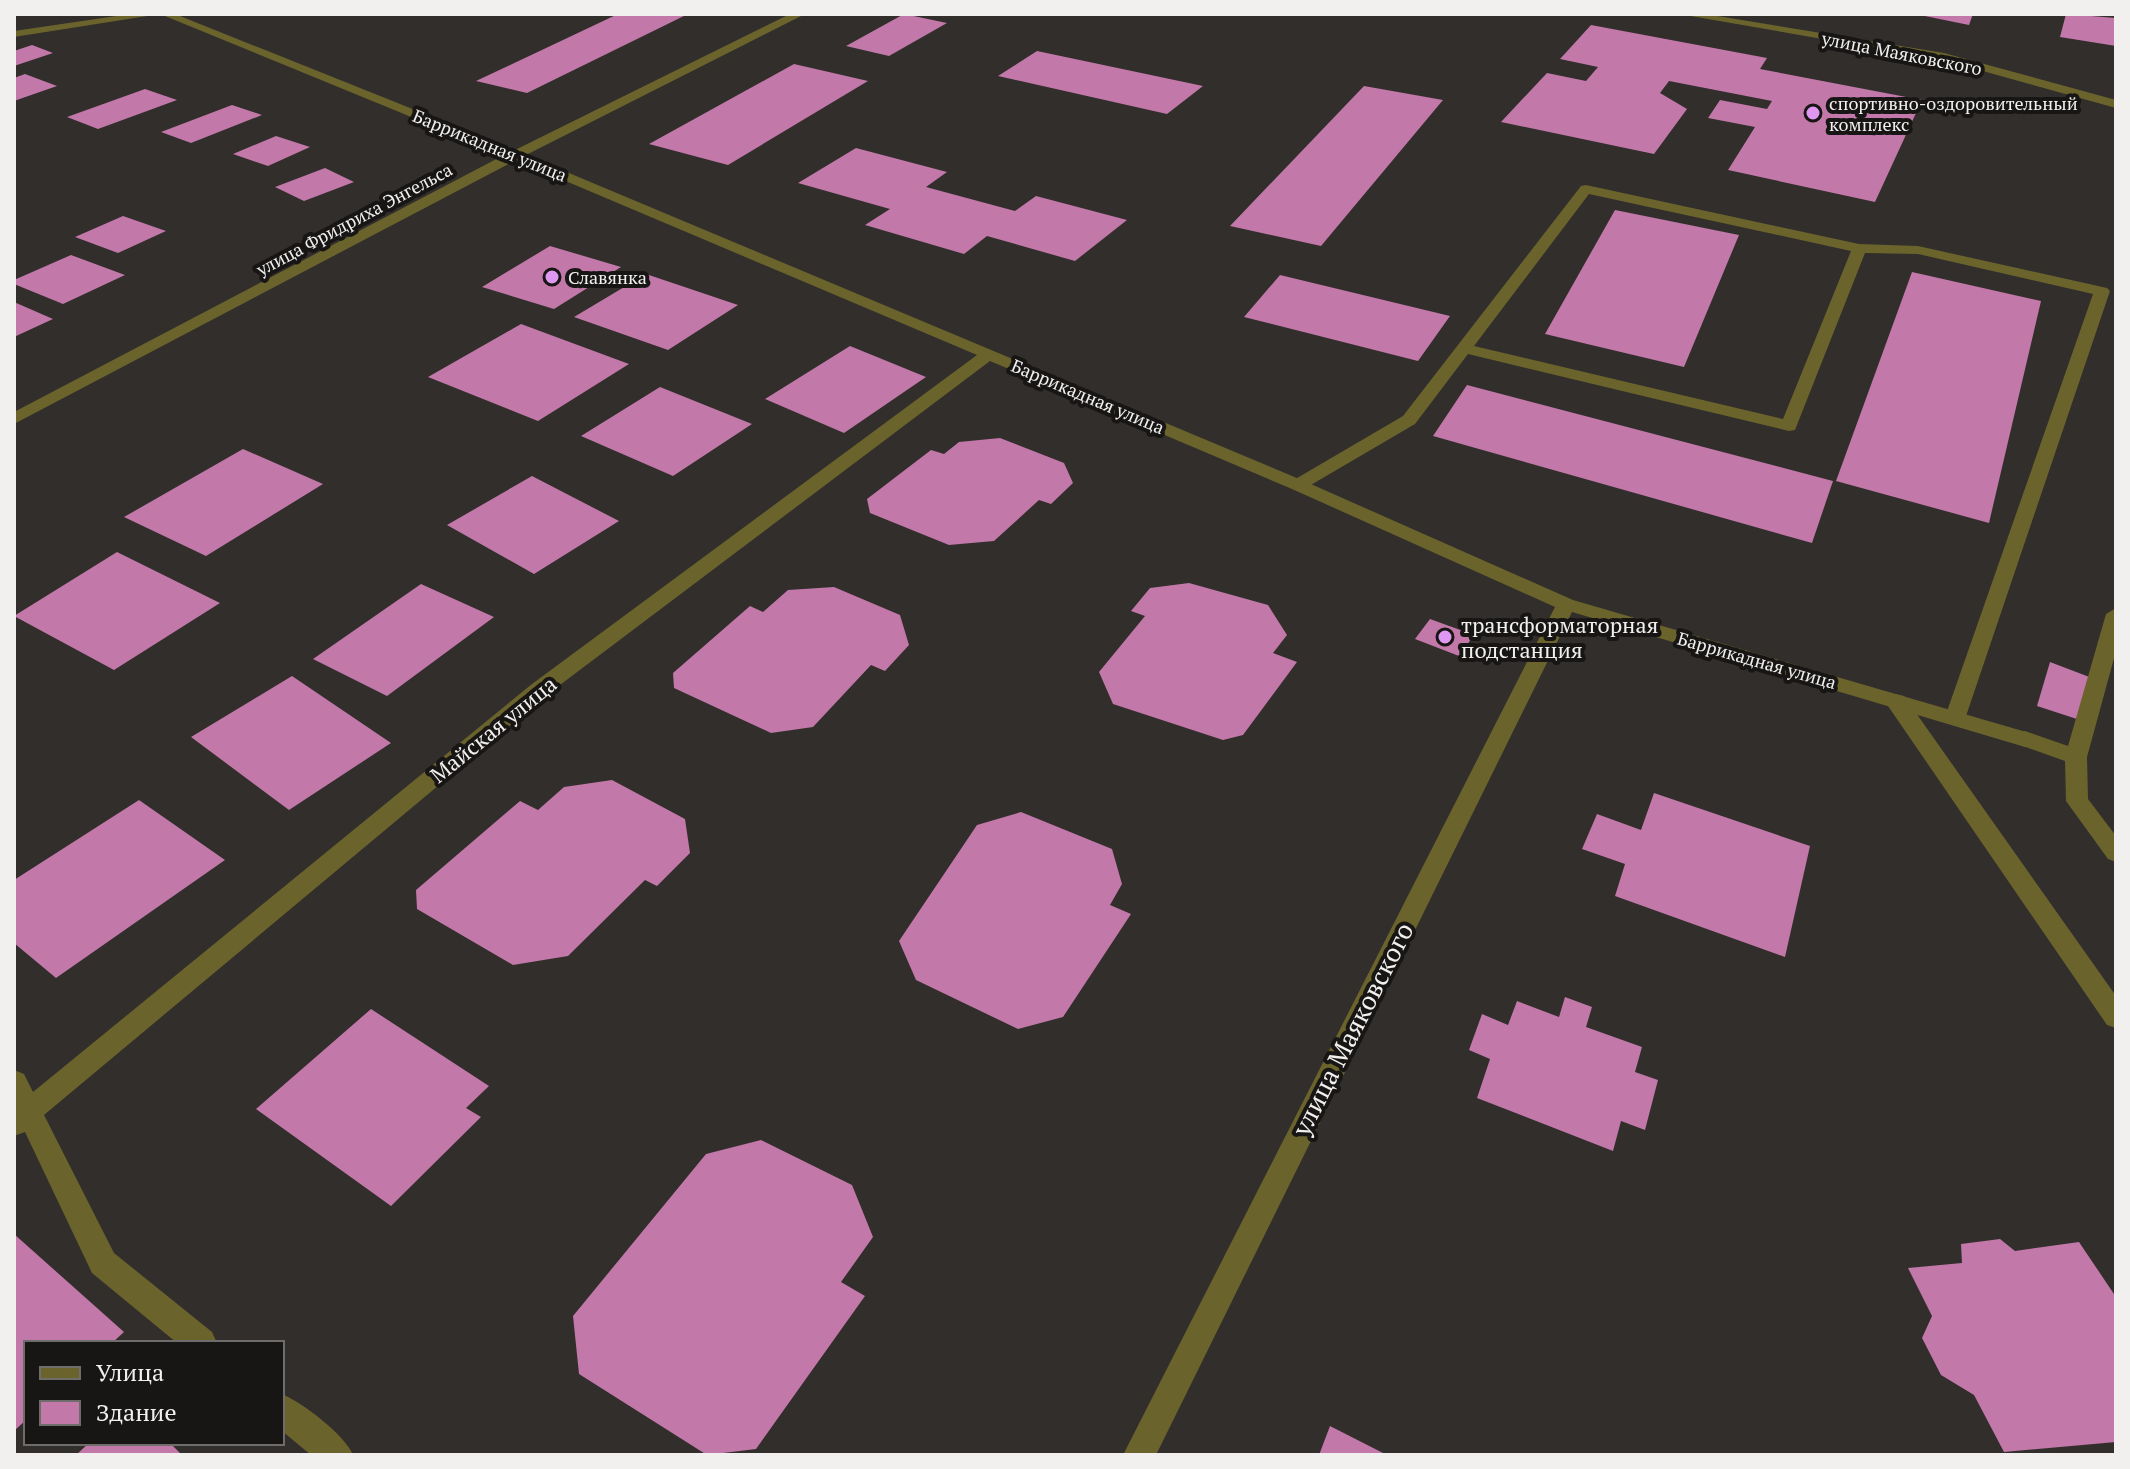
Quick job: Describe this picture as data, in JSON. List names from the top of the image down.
{
  "streets": {
    "street": [
      "улица Маяковского",
      "Баррикадная улица",
      "улица Фридриха Энгельса",
      "Майская улица"
    ]
  },
  "crossings": [
    ["улица Маяковского", "Баррикадная улица"],
    ["Баррикадная улица", "улица Фридриха Энгельса"],
    ["Баррикадная улица", "Майская улица"]
  ],
  "places": ["спортивно-оздоровительный комплекс", "Славянка", "трансформаторная подстанция"],
  "legend": ["Улица", "Здание"]
}
